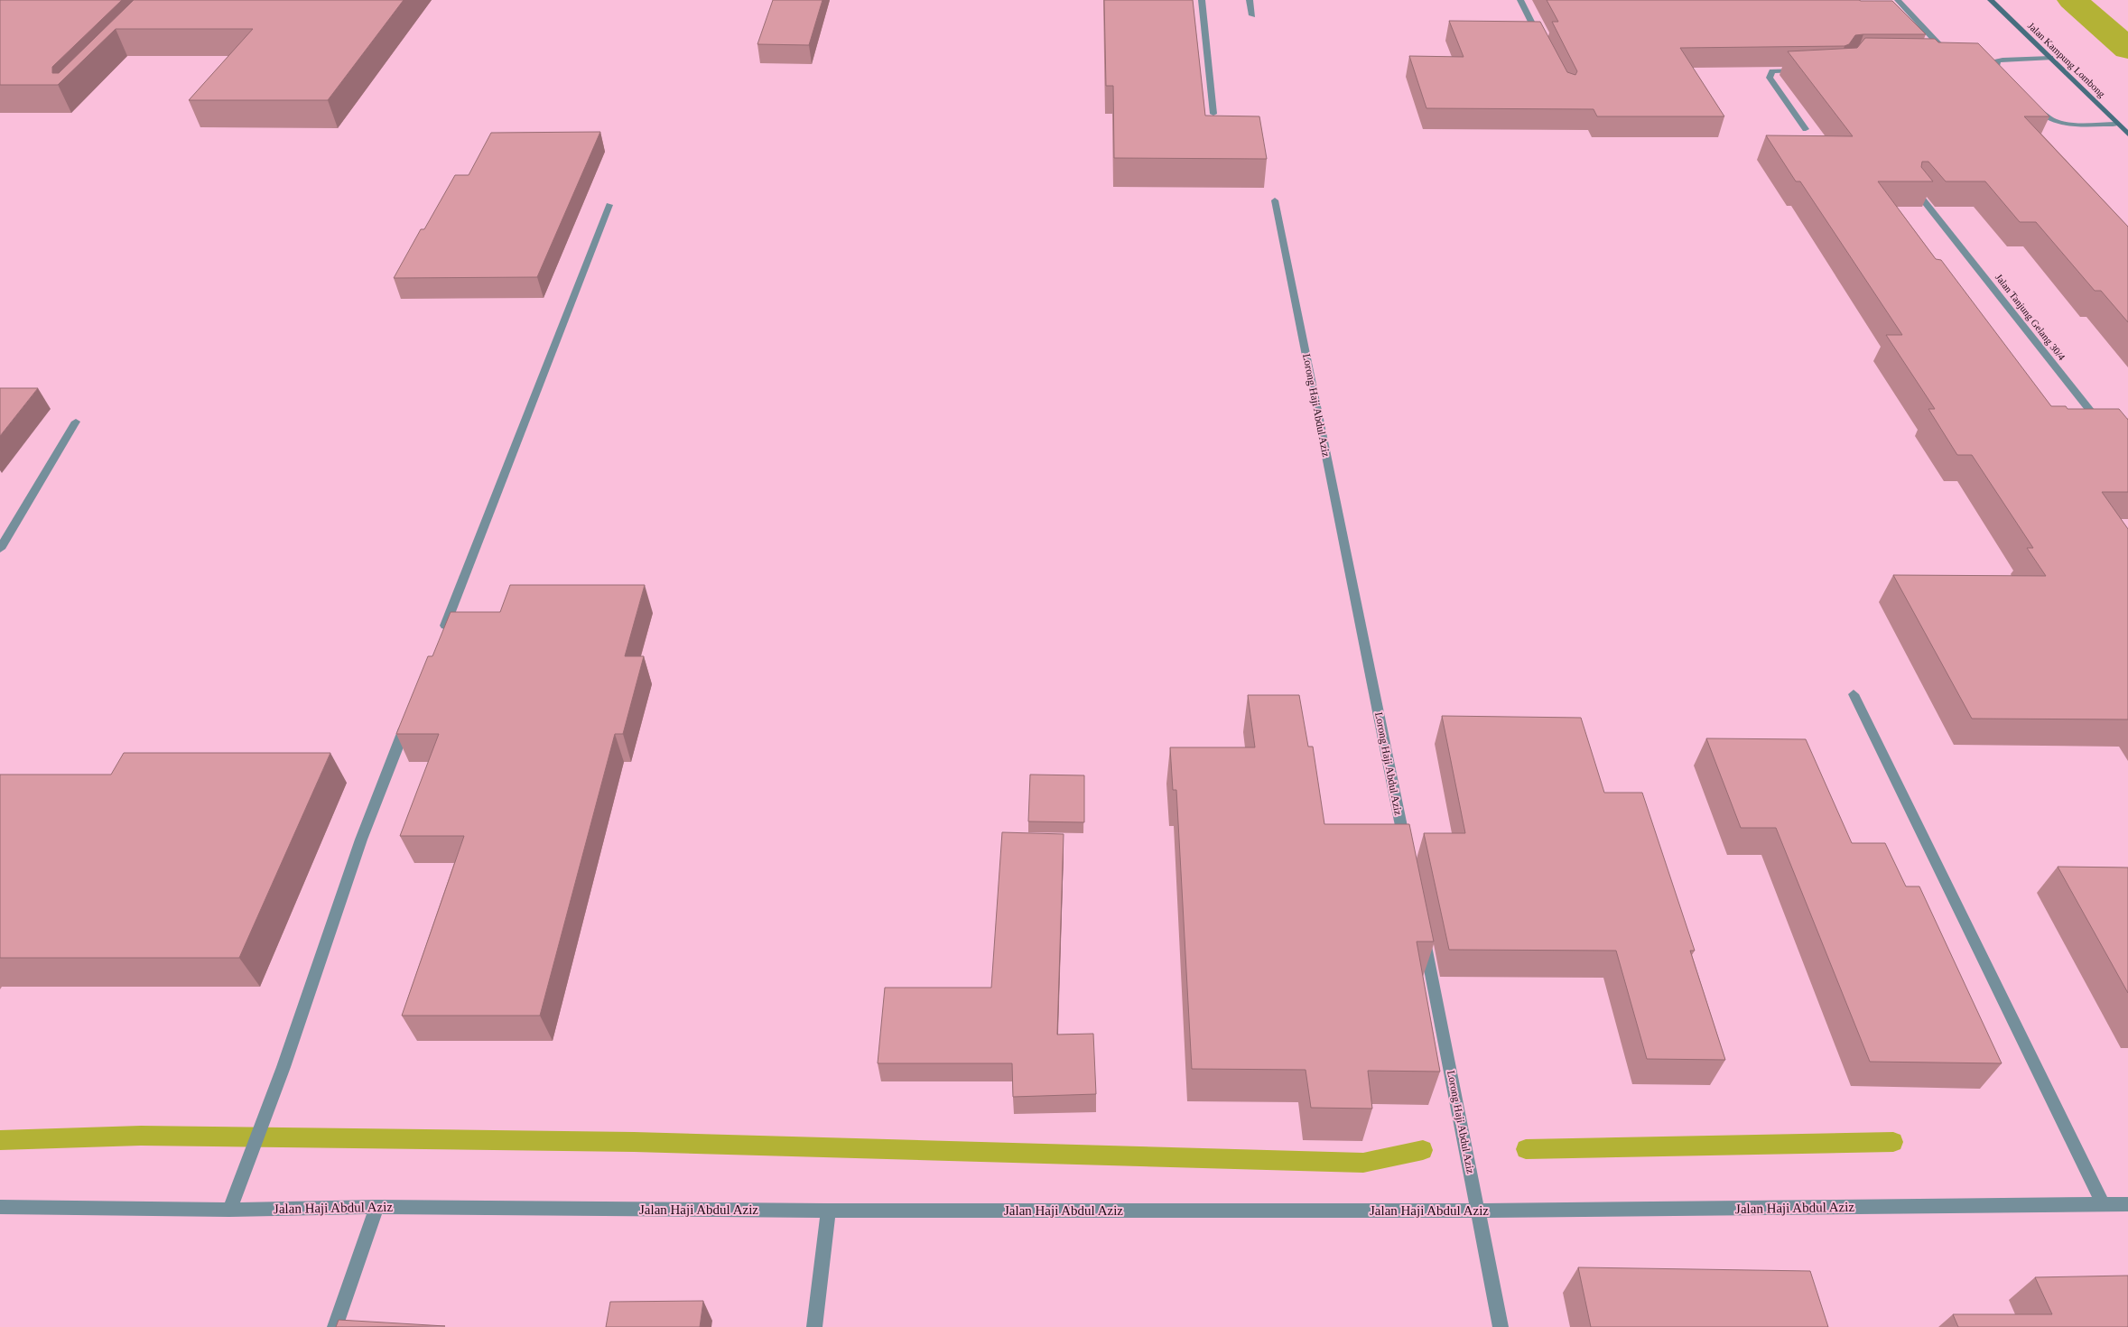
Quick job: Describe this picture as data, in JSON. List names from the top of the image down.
{
  "streets": {
    "street": [
      "Jalan Kampung Lombong",
      "Jalan Tanjung Gelang 30/4",
      "Lorong Haji Abdul Aziz",
      "Jalan Haji Abdul Aziz"
    ]
  },
  "crossings": [
    ["Lorong Haji Abdul Aziz", "Jalan Haji Abdul Aziz"]
  ]
}
